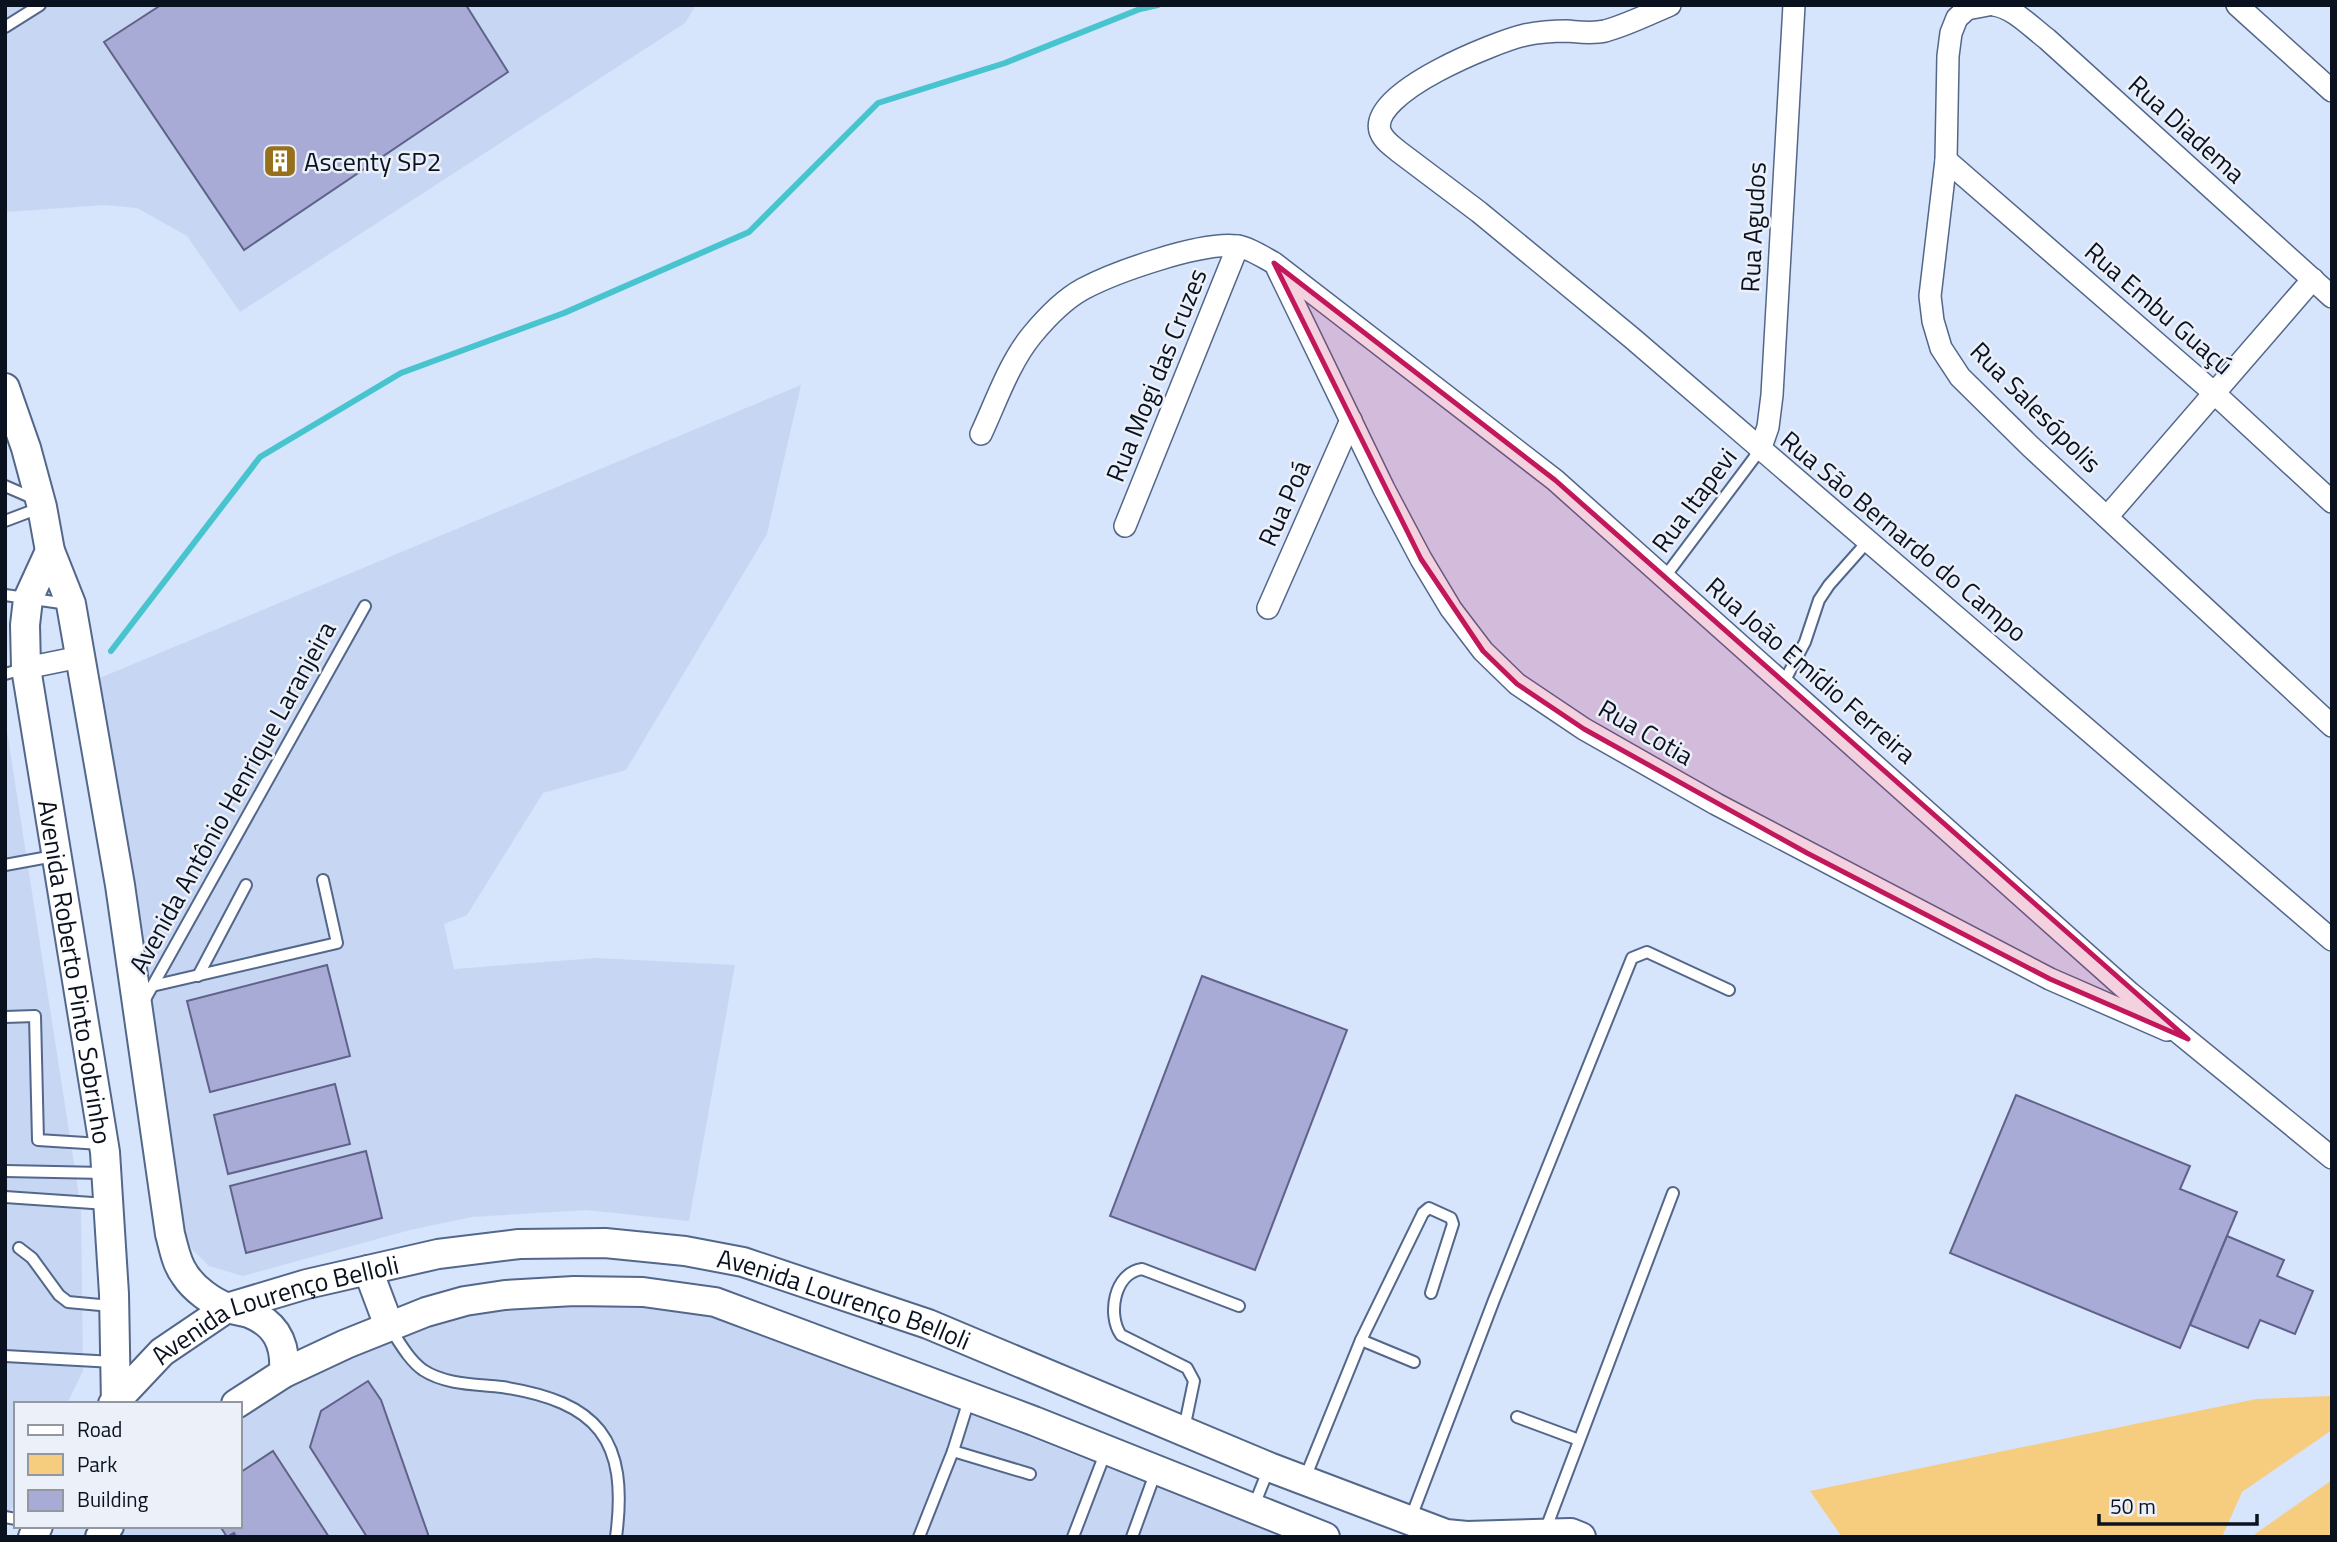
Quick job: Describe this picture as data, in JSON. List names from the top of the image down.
{
  "streets": {
    "street": [
      "Rua Diadema",
      "Rua Agudos",
      "Rua Embu Guaçú",
      "Rua Mogi das Cruzes",
      "Rua Salesópolis",
      "Rua Poá",
      "Rua São Bernardo do Campo",
      "Rua João Emídio Ferreira",
      "Rua Cotia",
      "Avenida Roberto Pinto Sobrinho",
      "Avenida Lourenço Belloli"
    ],
    "lane": ["Rua Itapevi", "Avenida Antônio Henrique Laranjeira"]
  },
  "crossings": [
    ["Rua Diadema", "Rua Salesópolis"],
    ["Rua Agudos", "Rua Itapevi"],
    ["Rua Agudos", "Rua São Bernardo do Campo"],
    ["Rua Embu Guaçú", "Rua Salesópolis"],
    ["Rua Mogi das Cruzes", "Rua João Emídio Ferreira"],
    ["Rua Itapevi", "Rua São Bernardo do Campo"],
    ["Rua Itapevi", "Rua João Emídio Ferreira"],
    ["Rua Poá", "Rua Cotia"],
    ["Rua João Emídio Ferreira", "Rua Cotia"]
  ],
  "places": {
    "building": ["Ascenty SP2"]
  },
  "legend": ["Road", "Park", "Building"],
  "scale_bar": "50 m"
}
